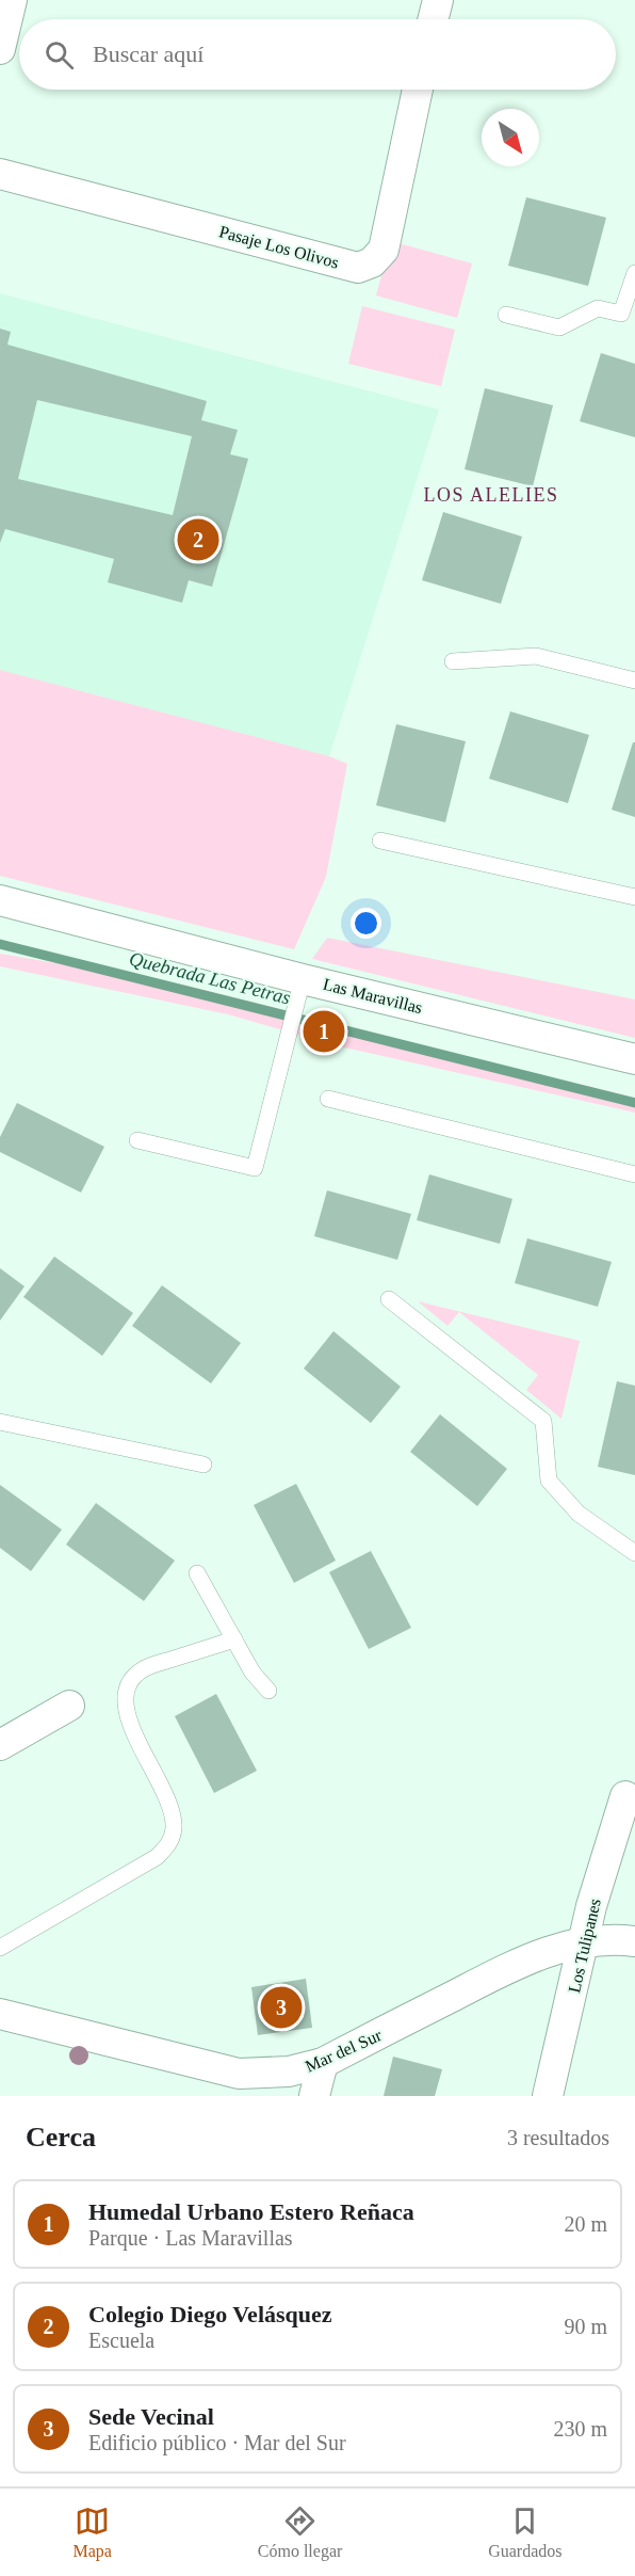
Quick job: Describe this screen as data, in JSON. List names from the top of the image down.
{
  "streets": {
    "street": [
      "Pasaje Los Olivos",
      "Las Maravillas",
      "Los Tulipanes",
      "Mar del Sur"
    ]
  },
  "crossings": [
    ["Los Tulipanes", "Mar del Sur"]
  ],
  "districts": ["LOS ALELIES"],
  "water": ["Quebrada Las Petras"],
  "north": "bottom right",
  "page": {
    "search": "Buscar aquí",
    "pins": ["2", "1", "3"],
    "heading": ["Cerca", "3 resultados"],
    "list": [
      {
        "mark": "1",
        "name": "Humedal Urbano Estero Reñaca",
        "note": "Parque · Las Maravillas",
        "value": "20 m"
      },
      {
        "mark": "2",
        "name": "Colegio Diego Velásquez",
        "note": "Escuela",
        "value": "90 m"
      },
      {
        "mark": "3",
        "name": "Sede Vecinal",
        "note": "Edificio público · Mar del Sur",
        "value": "230 m"
      }
    ],
    "nav": ["Mapa", "Cómo llegar", "Guardados"]
  }
}
